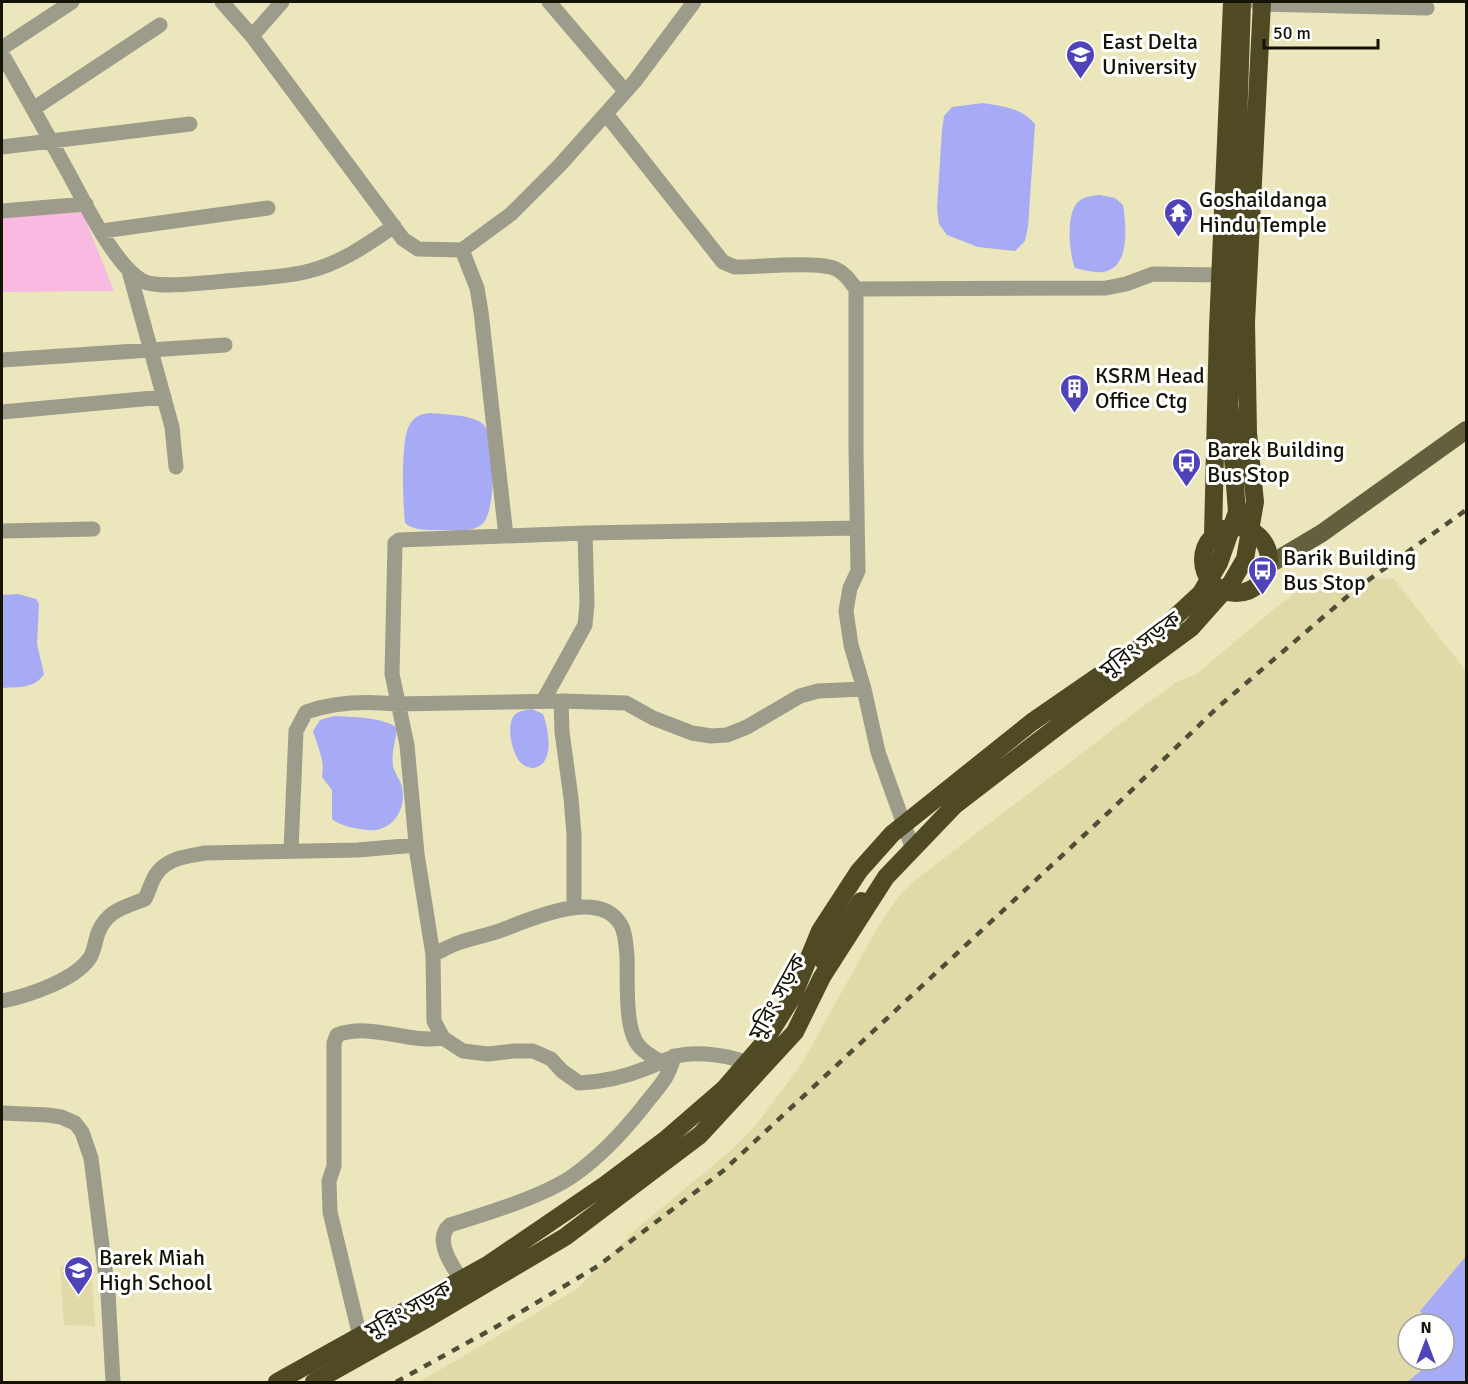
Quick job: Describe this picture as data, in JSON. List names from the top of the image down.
{
  "streets": {
    "highway": ["মুরিং সড়ক"]
  },
  "places": {
    "school or university": ["East Delta University", "Barek Miah High School"],
    "temple": ["Goshaildanga Hindu Temple"],
    "building": ["KSRM Head Office Ctg"],
    "bus stop": ["Barek Building Bus Stop", "Barik Building Bus Stop"]
  },
  "scale_bar": "50 m",
  "north": "top"
}
